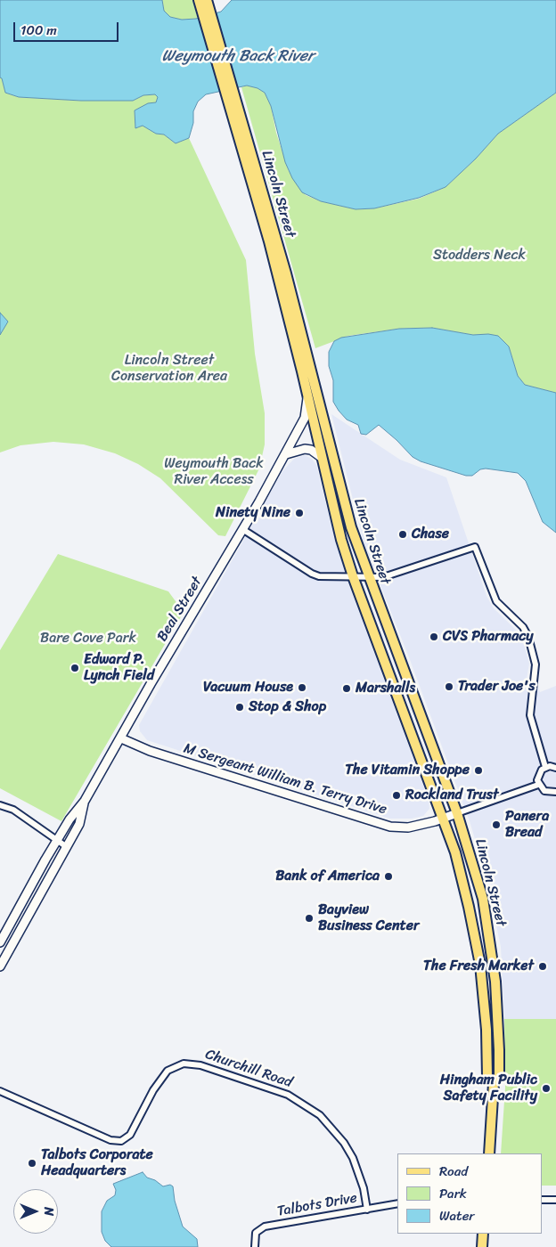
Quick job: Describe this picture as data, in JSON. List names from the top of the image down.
{
  "streets": {
    "main road": ["Lincoln Street"],
    "street": [
      "Beal Street",
      "M Sergeant William B. Terry Drive",
      "Churchill Road",
      "Talbots Drive"
    ]
  },
  "crossings": [
    ["Lincoln Street", "Beal Street"],
    ["Lincoln Street", "M Sergeant William B. Terry Drive"],
    ["Beal Street", "M Sergeant William B. Terry Drive"],
    ["Churchill Road", "Talbots Drive"]
  ],
  "water": ["Weymouth Back River"],
  "parks": [
    "Stodders Neck",
    "Lincoln Street Conservation Area",
    "Weymouth Back River Access",
    "Bare Cove Park"
  ],
  "places": [
    "Ninety Nine",
    "Chase",
    "CVS Pharmacy",
    "Edward P. Lynch Field",
    "Trader Joe's",
    "Vacuum House",
    "Marshalls",
    "Stop & Shop",
    "The Vitamin Shoppe",
    "Rockland Trust",
    "Panera Bread",
    "Bank of America",
    "Bayview Business Center",
    "The Fresh Market",
    "Hingham Public Safety Facility",
    "Talbots Corporate Headquarters"
  ],
  "legend": ["Road", "Park", "Water"],
  "scale_bar": "100 m",
  "north": "right"
}
